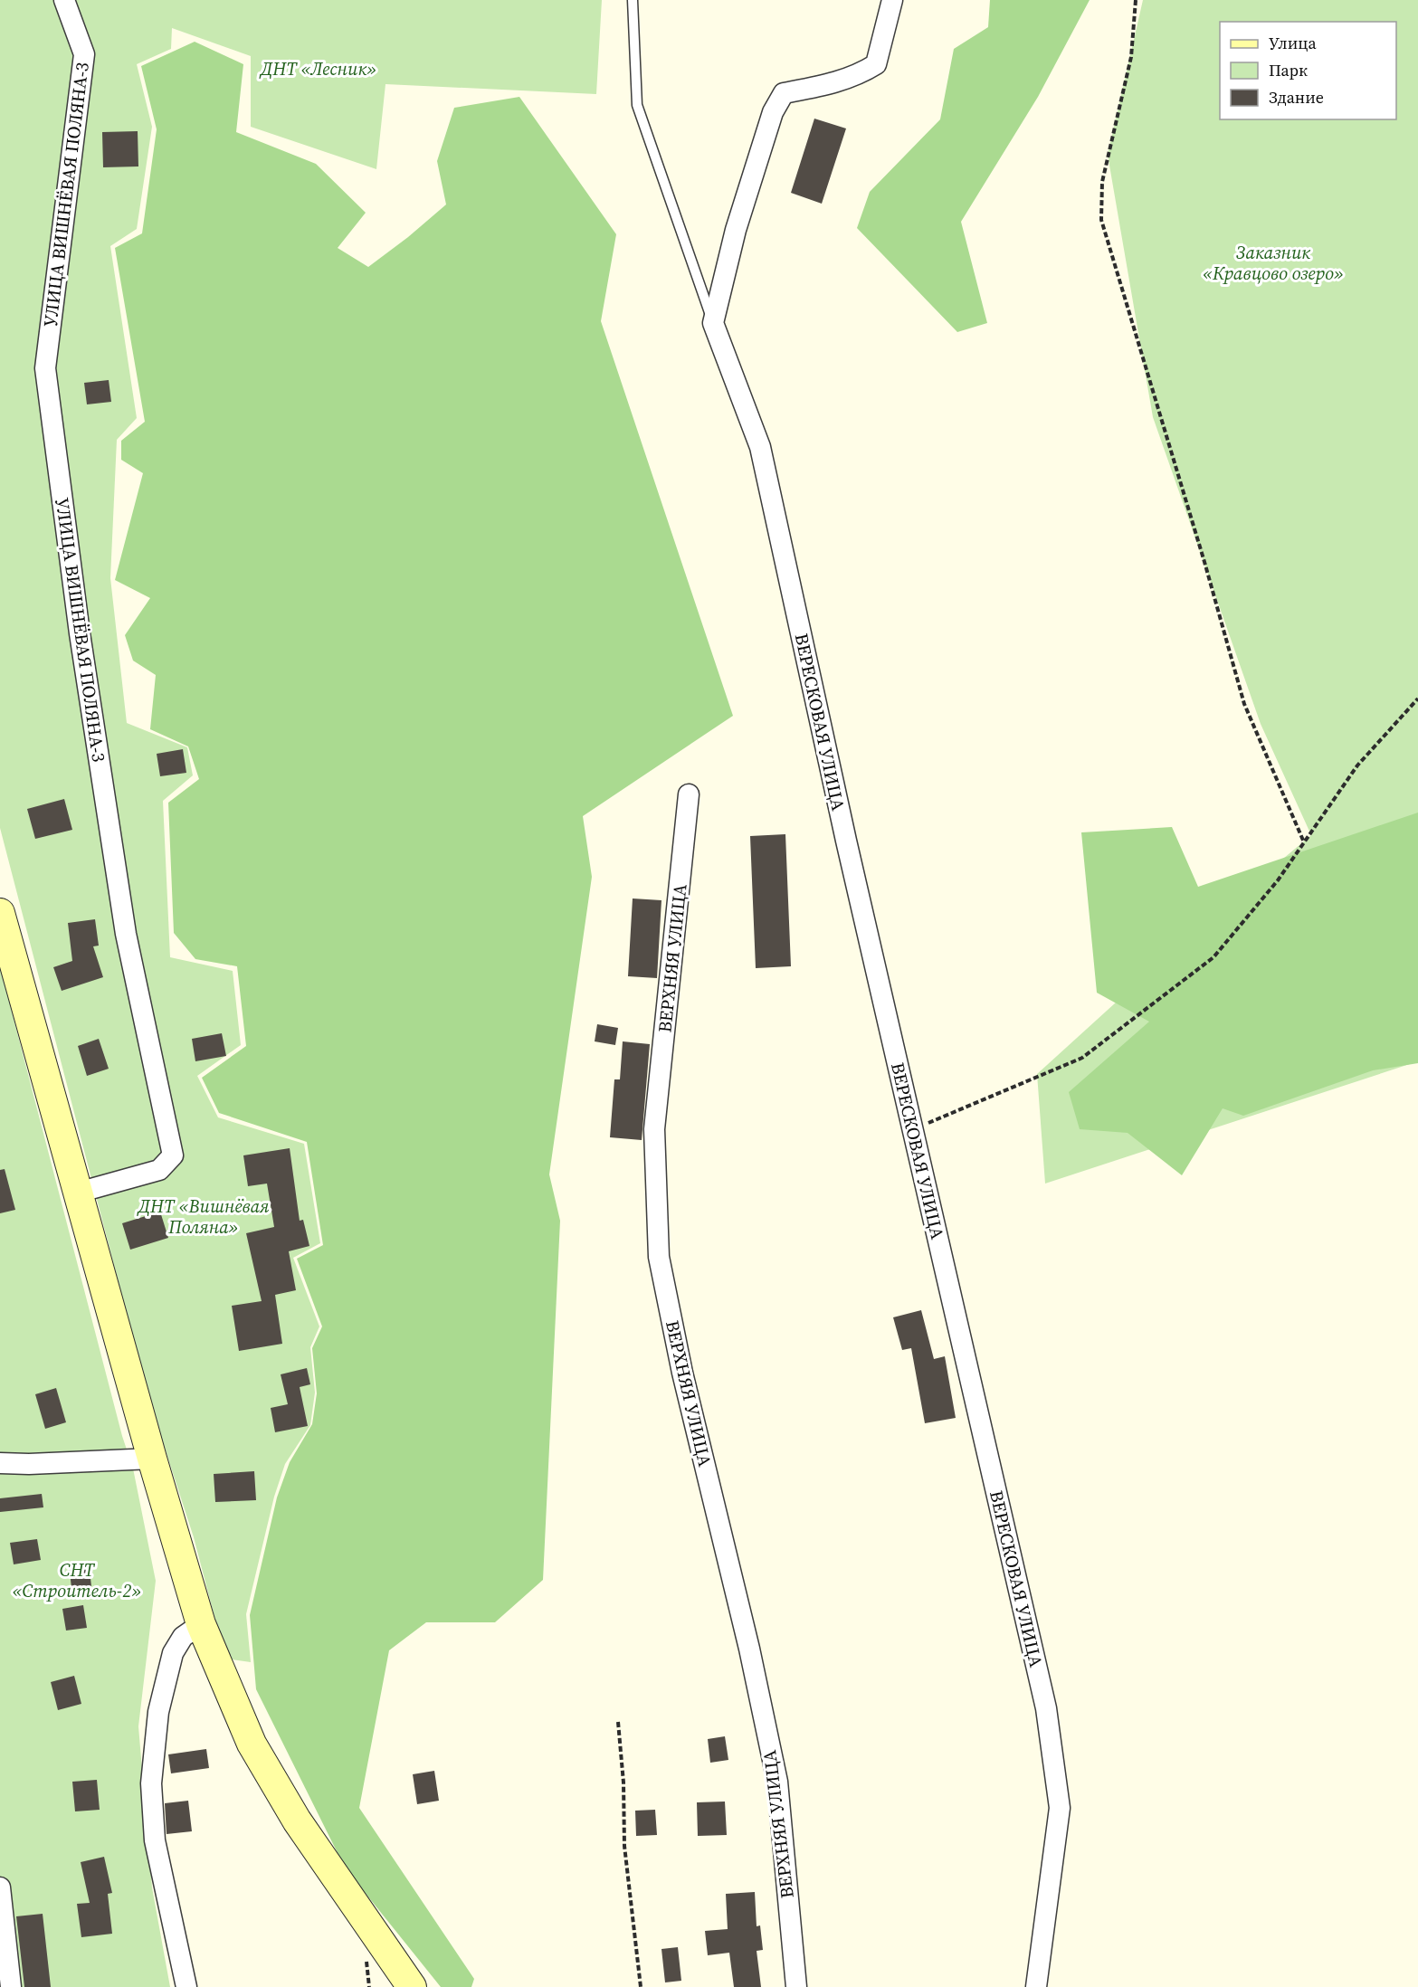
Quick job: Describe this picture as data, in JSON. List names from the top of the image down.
{
  "streets": {
    "street": ["УЛИЦА ВИШНЁВАЯ ПОЛЯНА-3", "ВЕРЕСКОВАЯ УЛИЦА", "ВЕРХНЯЯ УЛИЦА"]
  },
  "parks": [
    "ДНТ «Лесник»",
    "Заказник «Кравцово озеро»",
    "ДНТ «Вишнёвая Поляна»",
    "СНТ «Строитель-2»"
  ],
  "legend": ["Улица", "Парк", "Здание"]
}
